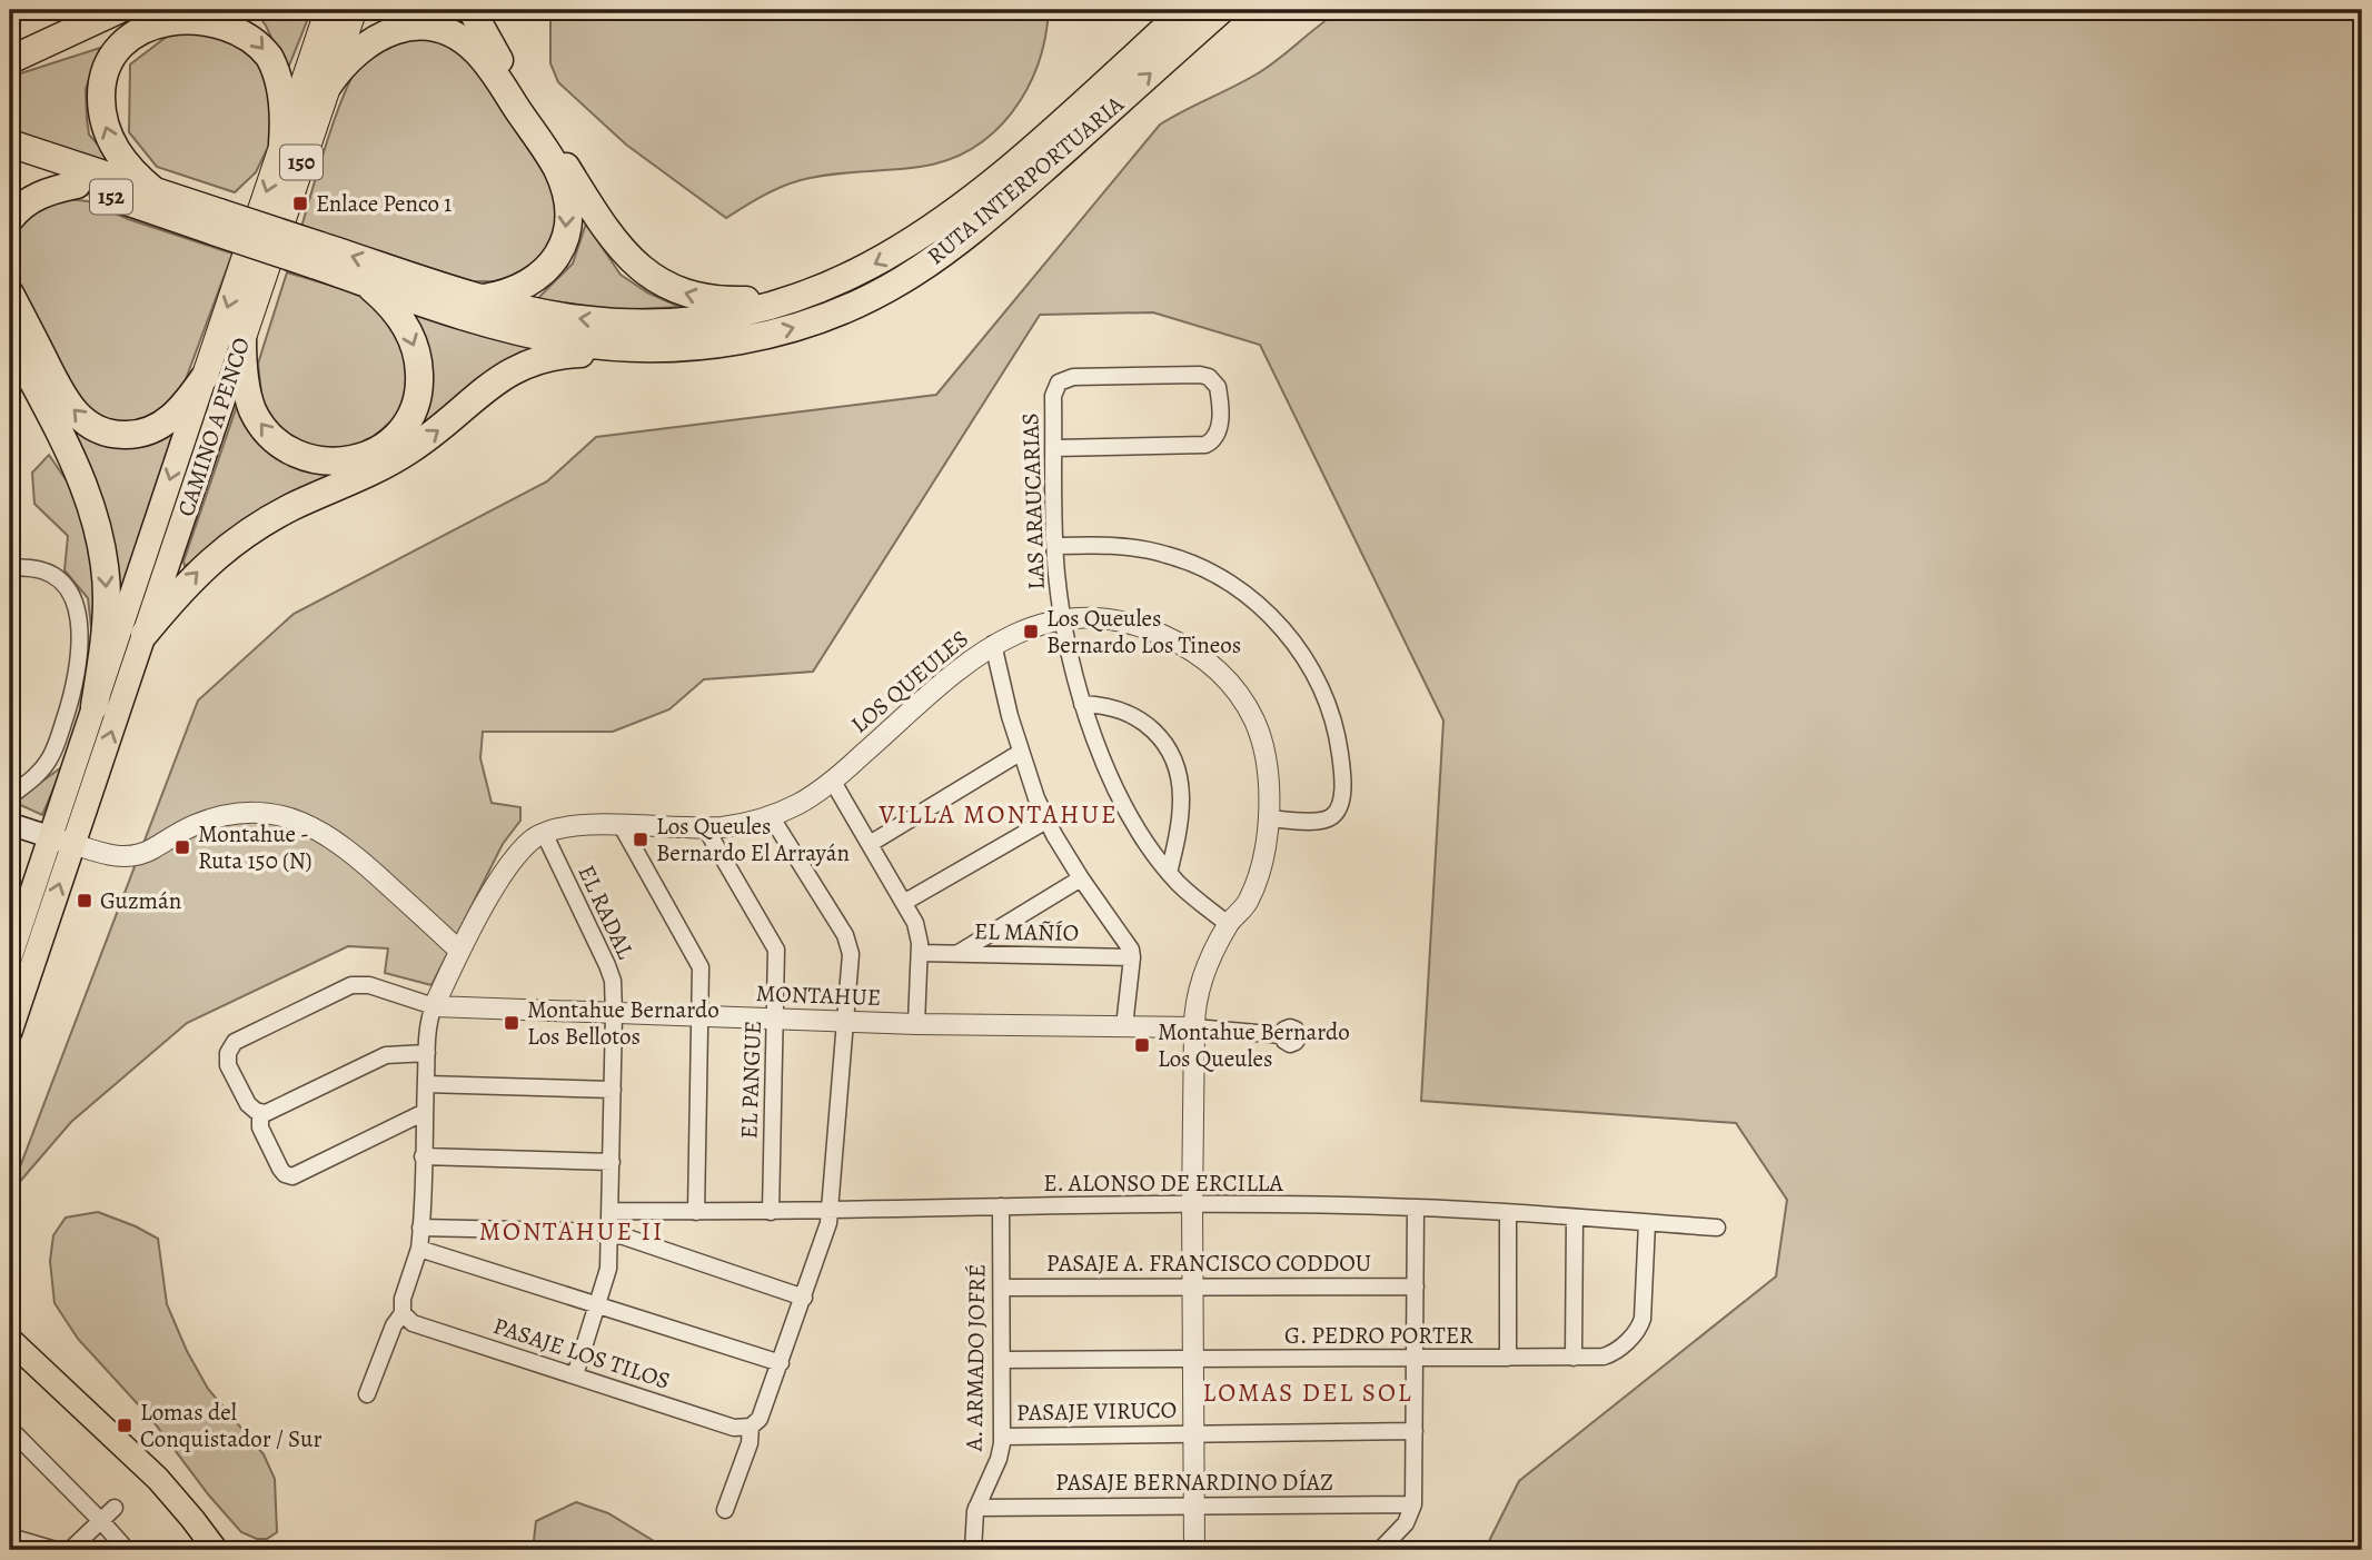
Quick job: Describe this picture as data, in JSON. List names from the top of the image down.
{
  "streets": {
    "highway": [
      "150",
      "RUTA INTERPORTUARIA",
      "152",
      "CAMINO A PENCO"
    ],
    "street": [
      "LAS ARAUCARIAS",
      "LOS QUEULES",
      "EL RADAL",
      "EL MAÑÍO",
      "MONTAHUE",
      "EL PANGUE",
      "E. ALONSO DE ERCILLA",
      "PASAJE A. FRANCISCO CODDOU",
      "G. PEDRO PORTER",
      "PASAJE LOS TILOS",
      "A. ARMADO JOFRÉ",
      "PASAJE VIRUCO",
      "PASAJE BERNARDINO DÍAZ"
    ]
  },
  "crossings": [
    ["LAS ARAUCARIAS", "LOS QUEULES"],
    ["LOS QUEULES", "EL RADAL"],
    ["LOS QUEULES", "MONTAHUE"],
    ["LOS QUEULES", "EL PANGUE"],
    ["LOS QUEULES", "E. ALONSO DE ERCILLA"],
    ["LOS QUEULES", "PASAJE A. FRANCISCO CODDOU"],
    ["LOS QUEULES", "G. PEDRO PORTER"],
    ["LOS QUEULES", "PASAJE VIRUCO"],
    ["LOS QUEULES", "PASAJE BERNARDINO DÍAZ"],
    ["EL RADAL", "MONTAHUE"],
    ["EL RADAL", "E. ALONSO DE ERCILLA"],
    ["EL RADAL", "PASAJE LOS TILOS"],
    ["MONTAHUE", "EL PANGUE"],
    ["EL PANGUE", "E. ALONSO DE ERCILLA"],
    ["E. ALONSO DE ERCILLA", "G. PEDRO PORTER"],
    ["E. ALONSO DE ERCILLA", "A. ARMADO JOFRÉ"],
    ["PASAJE A. FRANCISCO CODDOU", "A. ARMADO JOFRÉ"],
    ["G. PEDRO PORTER", "A. ARMADO JOFRÉ"],
    ["A. ARMADO JOFRÉ", "PASAJE VIRUCO"],
    ["A. ARMADO JOFRÉ", "PASAJE BERNARDINO DÍAZ"]
  ],
  "districts": ["VILLA MONTAHUE", "MONTAHUE II", "LOMAS DEL SOL"],
  "places": {
    "transit": [
      "Enlace Penco 1",
      "Los Queules Bernardo Los Tineos",
      "Los Queules Bernardo El Arrayán",
      "Montahue - Ruta 150 (N)",
      "Guzmán",
      "Montahue Bernardo Los Bellotos",
      "Montahue Bernardo Los Queules",
      "Lomas del Conquistador / Sur"
    ]
  }
}
